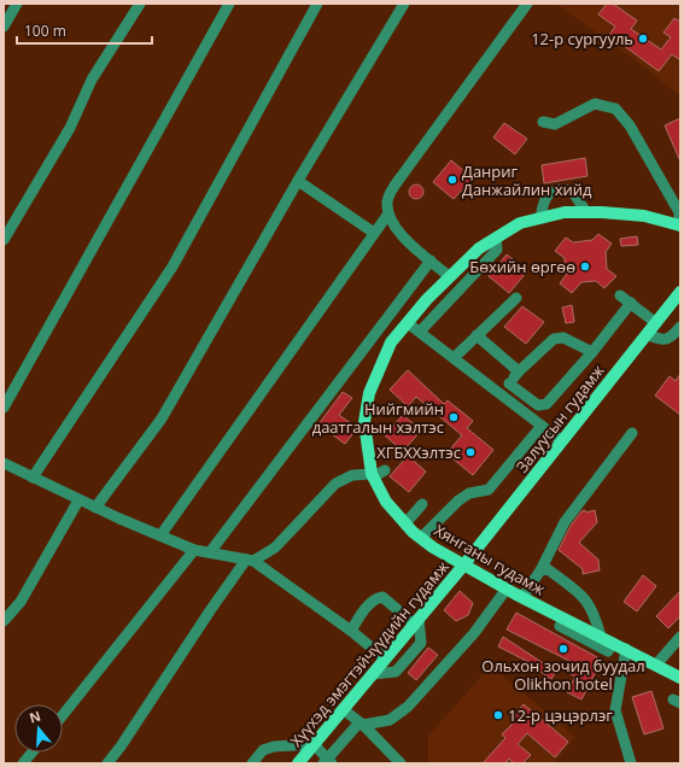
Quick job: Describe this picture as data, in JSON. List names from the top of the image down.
{
  "streets": {
    "main road": ["Залуусын гудамж", "Хянганы гудамж", "Хүүхэд эмэгтэйчүүдийн гудамж"]
  },
  "crossings": [
    ["Залуусын гудамж", "Хянганы гудамж"],
    ["Залуусын гудамж", "Хүүхэд эмэгтэйчүүдийн гудамж"],
    ["Хянганы гудамж", "Хүүхэд эмэгтэйчүүдийн гудамж"]
  ],
  "places": [
    "12-р сургууль",
    "Данриг Данжайлин хийд",
    "Бөхийн өргөө",
    "Нийгмийн даатгалын хэлтэс",
    "ХГБХХэлтэс",
    "Ольхон зочид буудал Olikhon hotel",
    "12-р цэцэрлэг"
  ],
  "scale_bar": "100 m",
  "north": "top"
}
